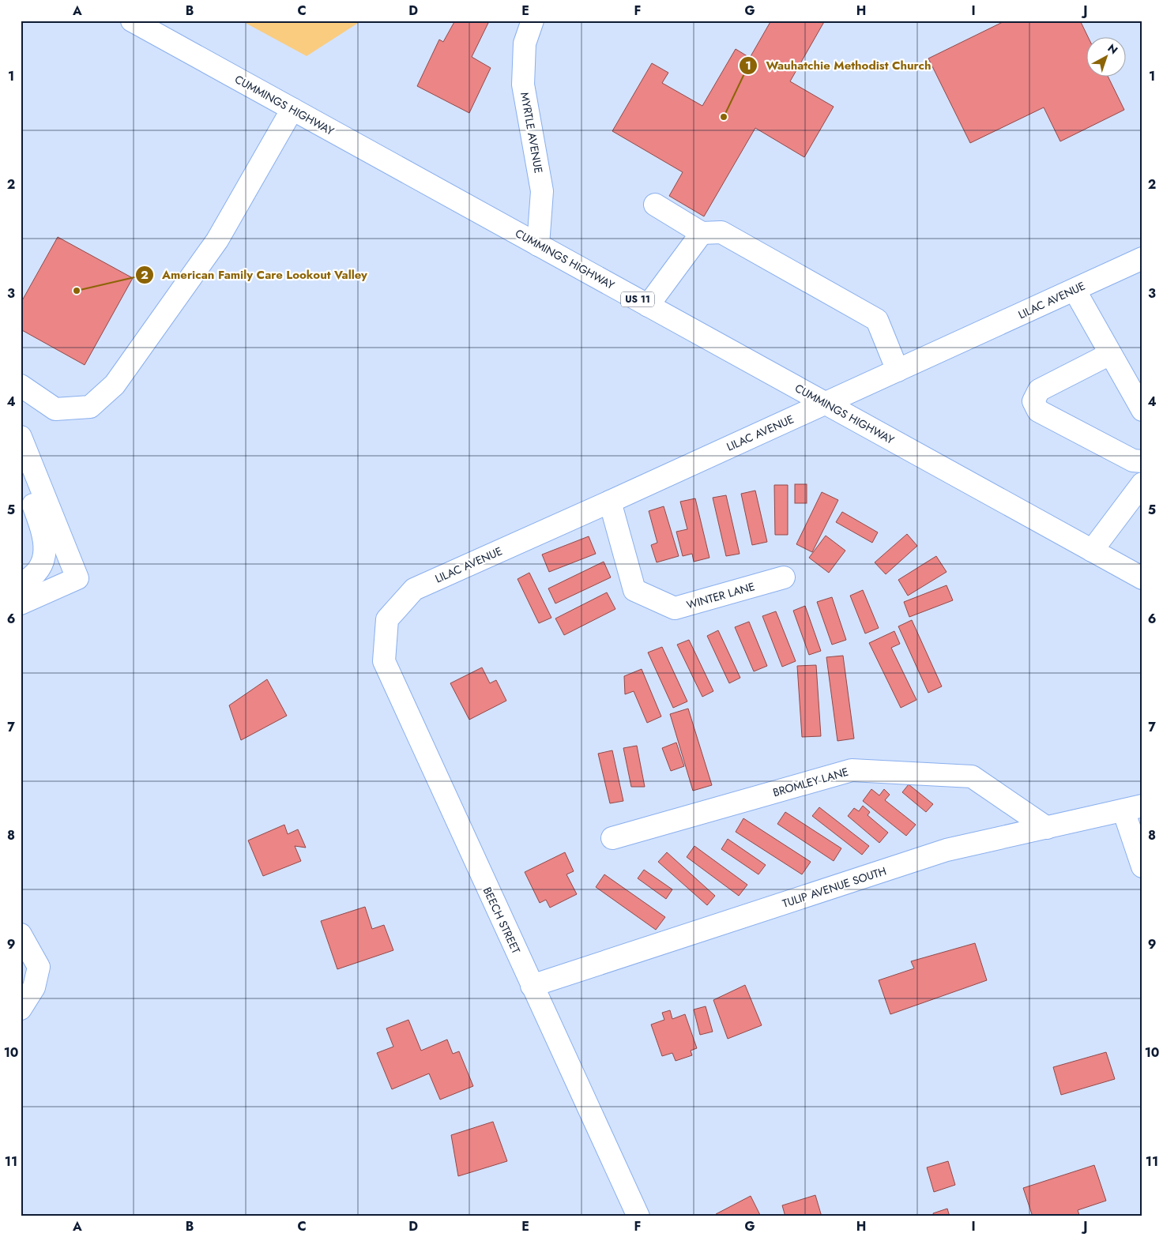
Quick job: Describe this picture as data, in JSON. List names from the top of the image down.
{
  "streets": {
    "street": [
      "CUMMINGS HIGHWAY",
      "MYRTLE AVENUE",
      "US 11",
      "LILAC AVENUE",
      "WINTER LANE",
      "BROMLEY LANE",
      "TULIP AVENUE SOUTH",
      "BEECH STREET"
    ]
  },
  "crossings": [
    ["CUMMINGS HIGHWAY", "MYRTLE AVENUE"],
    ["CUMMINGS HIGHWAY", "LILAC AVENUE"],
    ["LILAC AVENUE", "WINTER LANE"],
    ["LILAC AVENUE", "BEECH STREET"],
    ["BROMLEY LANE", "TULIP AVENUE SOUTH"],
    ["TULIP AVENUE SOUTH", "BEECH STREET"]
  ],
  "places": ["Wauhatchie Methodist Church", "American Family Care Lookout Valley"],
  "north": "top right",
  "grid": {
    "columns": [
      "A",
      "B",
      "C",
      "D",
      "E",
      "F",
      "G",
      "H",
      "I",
      "J"
    ],
    "rows": [
      "1",
      "2",
      "3",
      "4",
      "5",
      "6",
      "7",
      "8",
      "9",
      "10",
      "11"
    ]
  }
}
